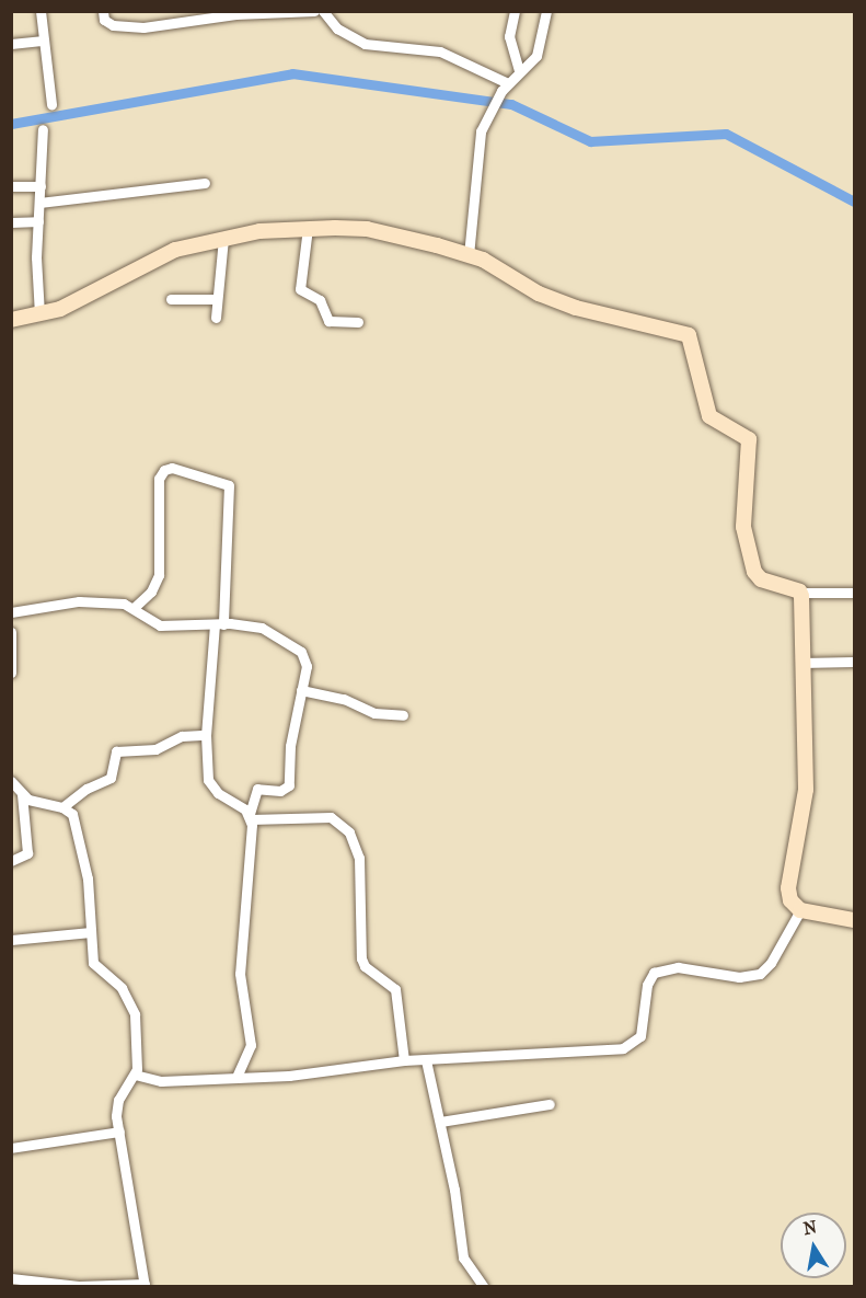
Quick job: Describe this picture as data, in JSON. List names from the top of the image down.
{
  "north": "top"
}
